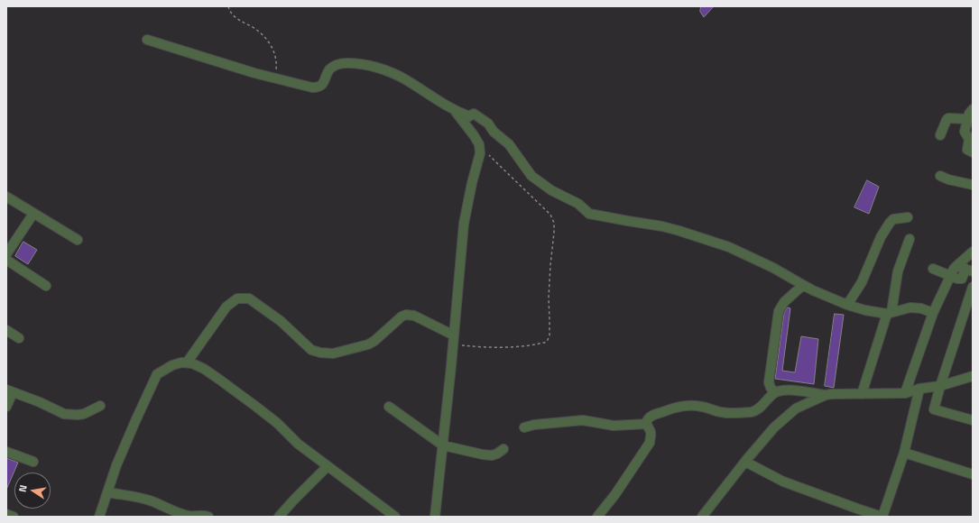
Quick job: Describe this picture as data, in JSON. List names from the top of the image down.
{
  "north": "left"
}
